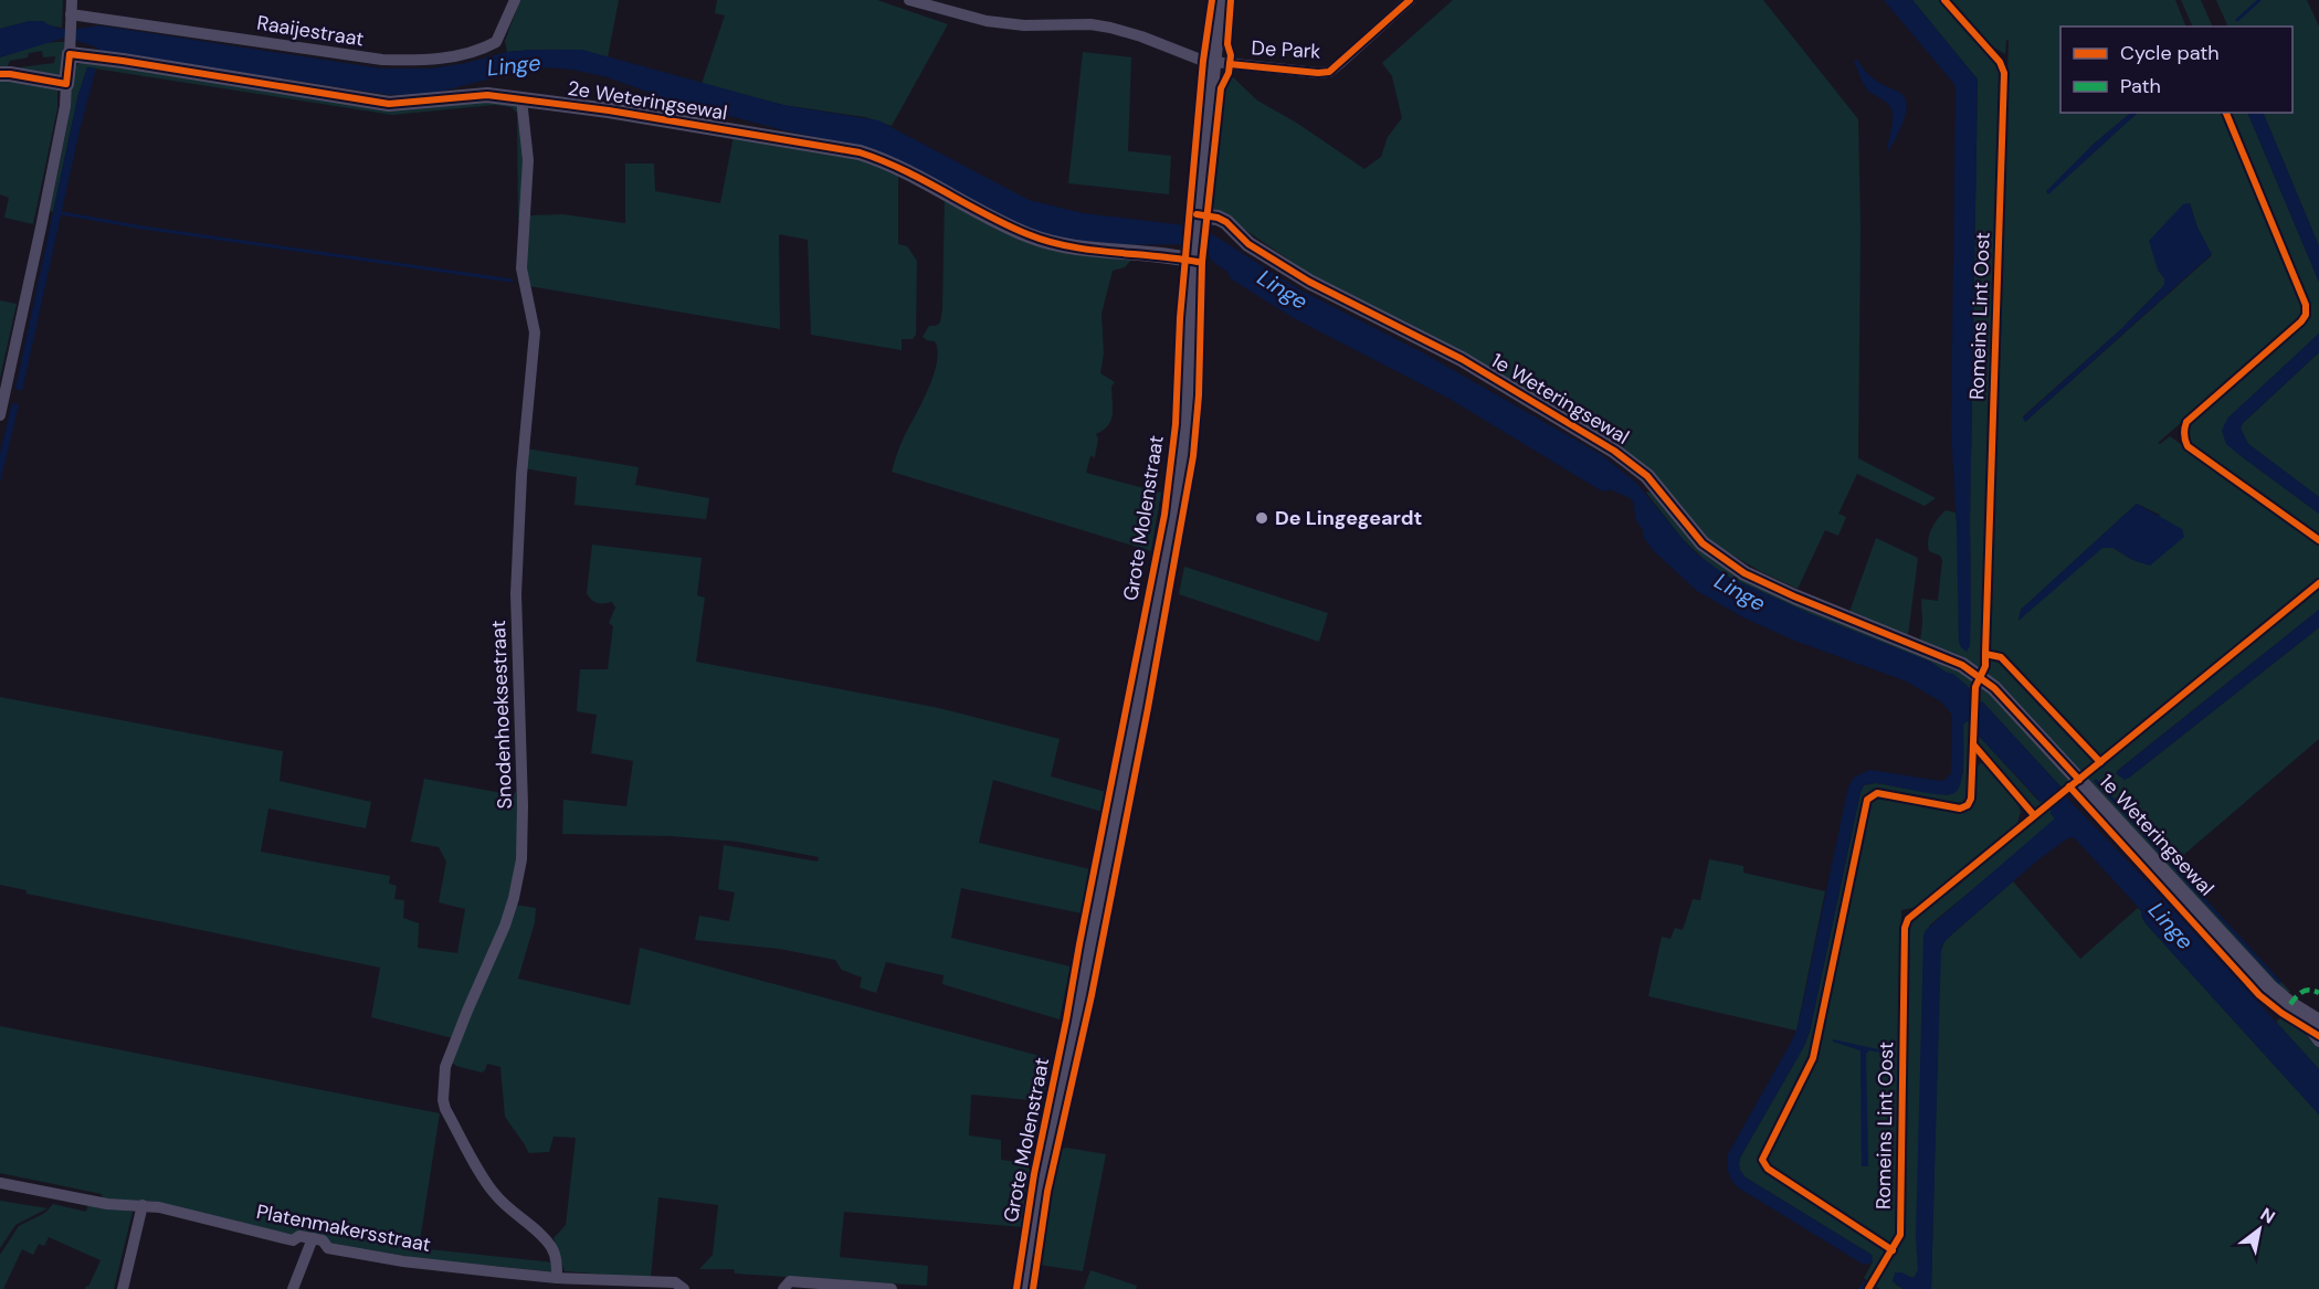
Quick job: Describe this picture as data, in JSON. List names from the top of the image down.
{
  "streets": {
    "street": [
      "Raaijestraat",
      "De Park",
      "2e Weteringsewal",
      "1e Weteringsewal",
      "Grote Molenstraat",
      "Snodenhoeksestraat",
      "Platenmakersstraat"
    ],
    "cycle path": ["Romeins Lint Oost"]
  },
  "crossings": [
    ["De Park", "Grote Molenstraat"],
    ["2e Weteringsewal", "Grote Molenstraat"],
    ["2e Weteringsewal", "Snodenhoeksestraat"],
    ["1e Weteringsewal", "Grote Molenstraat"],
    ["Snodenhoeksestraat", "Platenmakersstraat"]
  ],
  "water": ["Linge"],
  "places": ["De Lingegeardt"],
  "legend": ["Cycle path", "Path"],
  "north": "top right"
}
